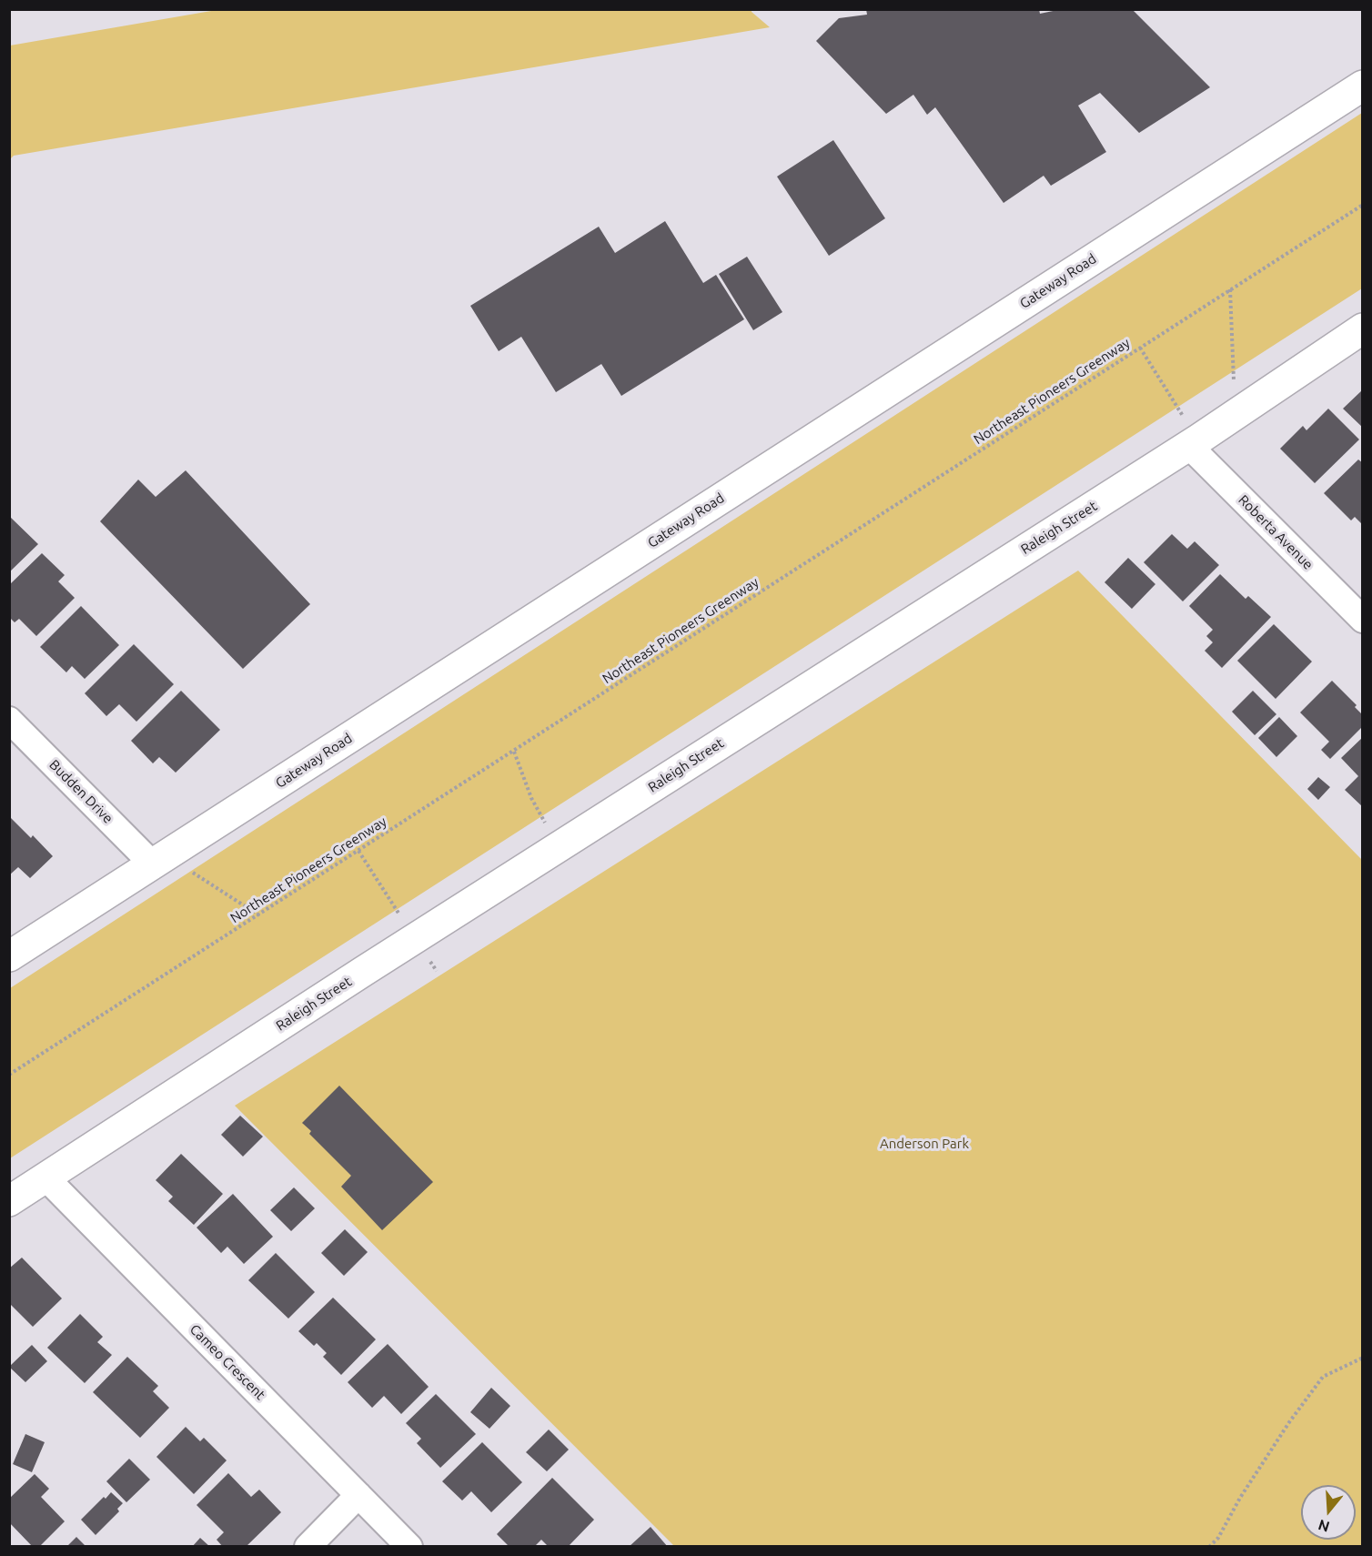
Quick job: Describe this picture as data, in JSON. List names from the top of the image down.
{
  "streets": {
    "street": [
      "Gateway Road",
      "Raleigh Street",
      "Roberta Avenue",
      "Budden Drive",
      "Cameo Crescent"
    ],
    "path": ["Northeast Pioneers Greenway"]
  },
  "crossings": [
    ["Gateway Road", "Budden Drive"],
    ["Raleigh Street", "Roberta Avenue"],
    ["Raleigh Street", "Cameo Crescent"]
  ],
  "parks": ["Anderson Park"],
  "north": "bottom"
}
